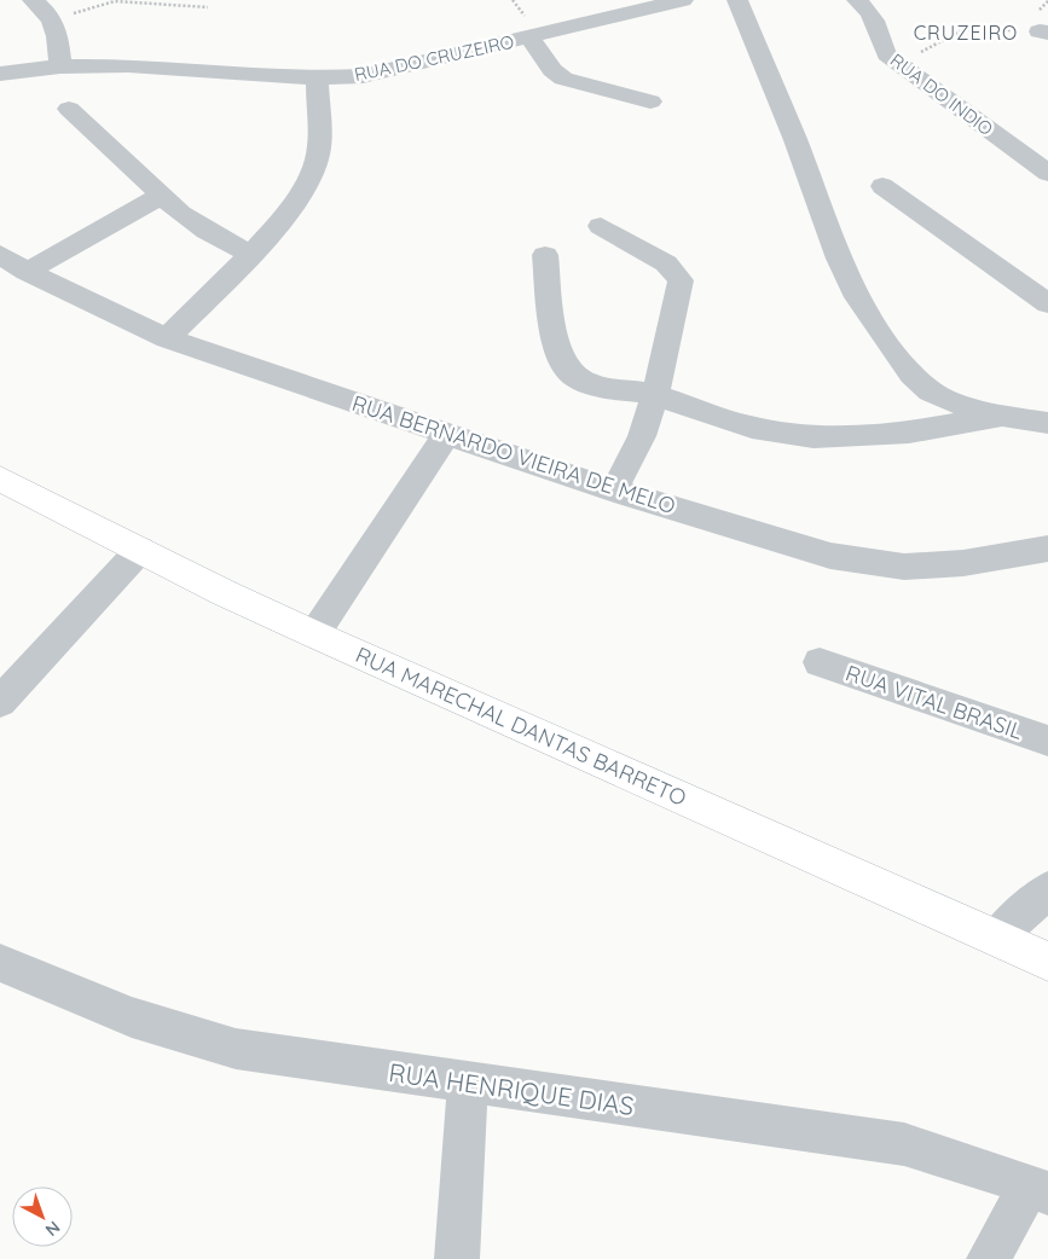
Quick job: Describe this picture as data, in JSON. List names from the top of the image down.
{
  "streets": {
    "street": [
      "RUA DO CRUZEIRO",
      "RUA DO INDIO",
      "RUA BERNARDO VIEIRA DE MELO",
      "RUA VITAL BRASIL",
      "RUA MARECHAL DANTAS BARRETO",
      "RUA HENRIQUE DIAS"
    ]
  },
  "districts": ["CRUZEIRO"],
  "north": "bottom right"
}
